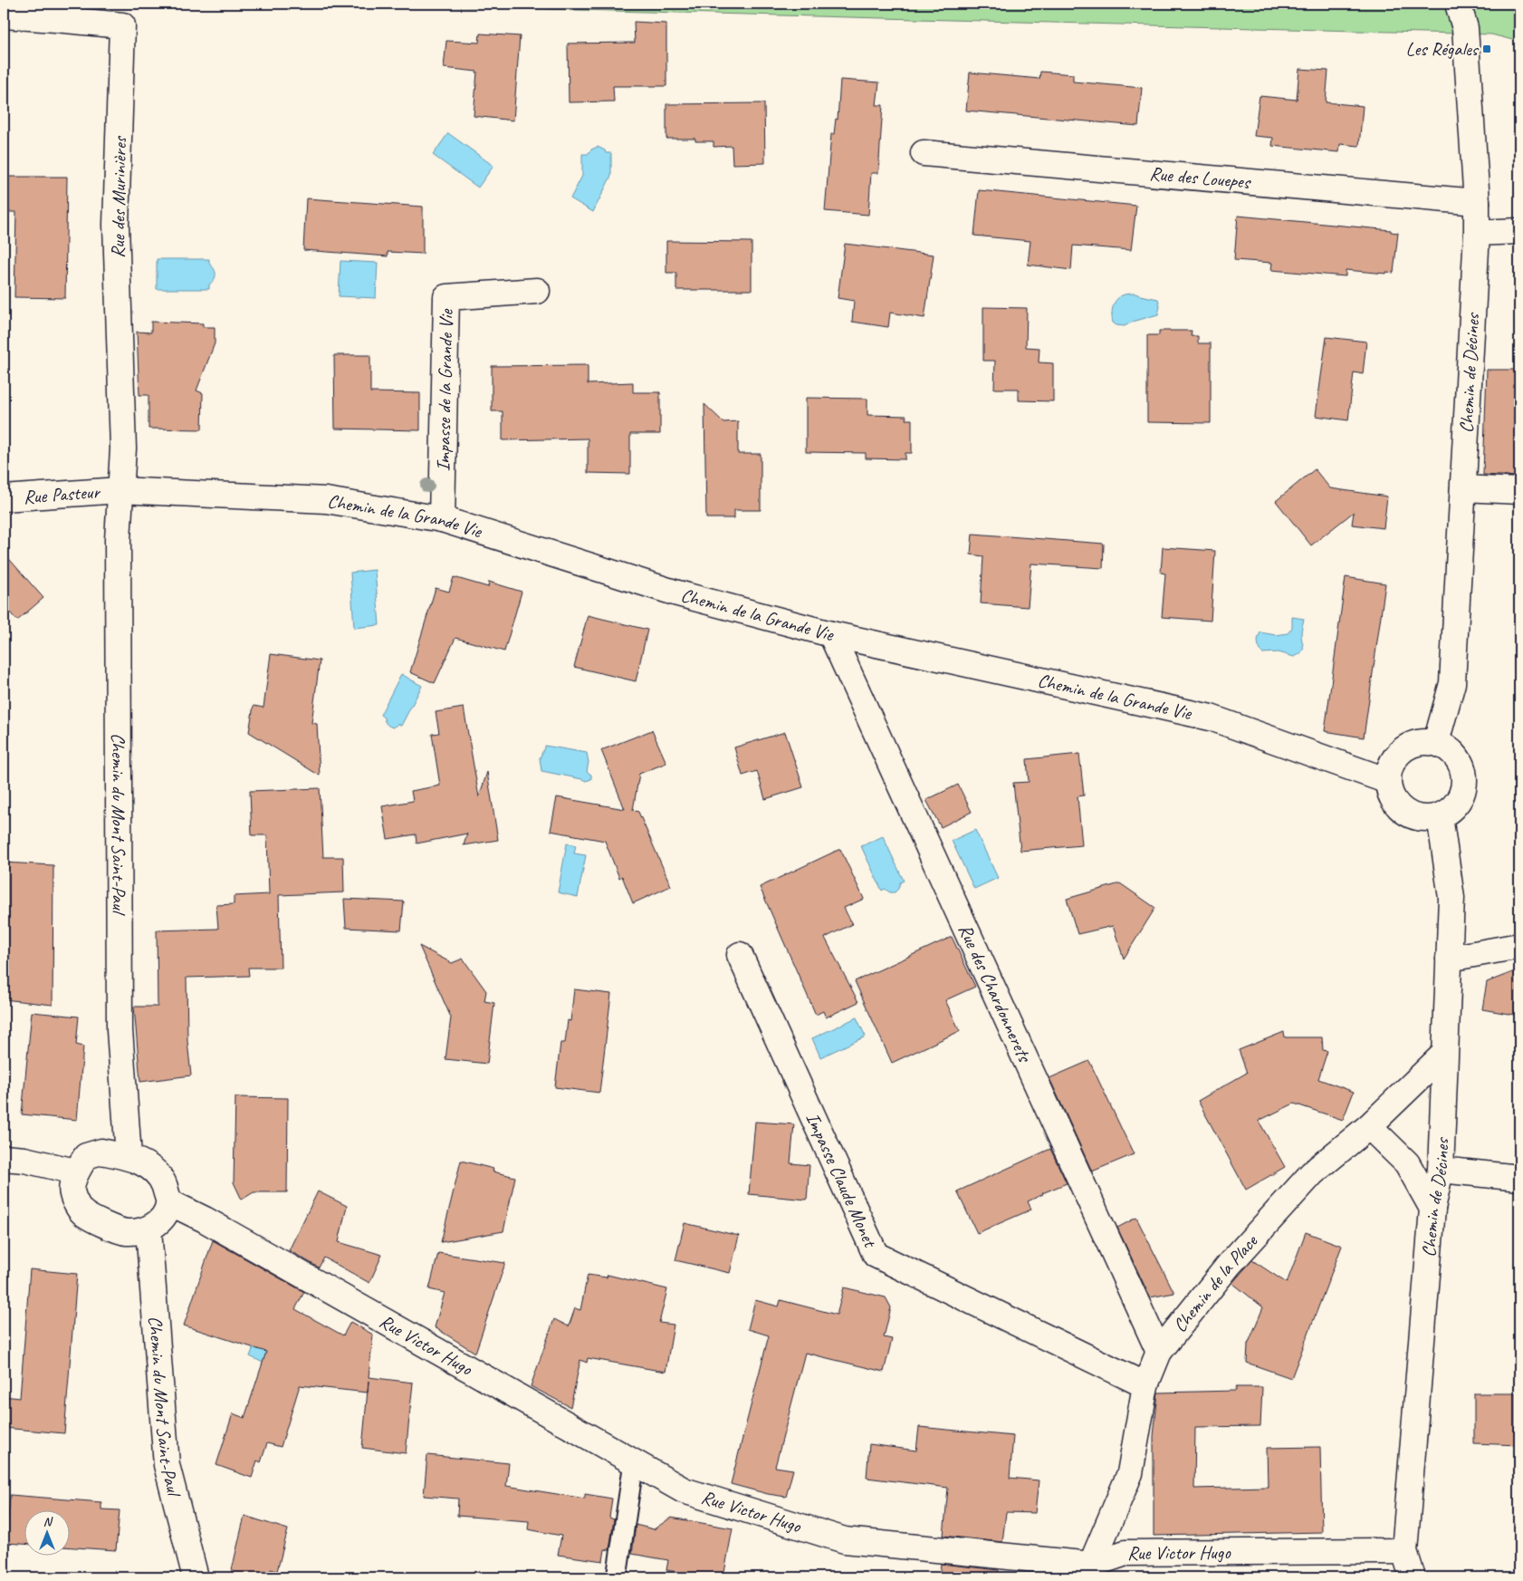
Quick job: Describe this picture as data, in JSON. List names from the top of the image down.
{
  "streets": {
    "street": [
      "Rue des Louepes",
      "Rue des Murinières",
      "Chemin de Décines",
      "Impasse de la Grande Vie",
      "Rue Pasteur",
      "Chemin de la Grande Vie",
      "Chemin du Mont Saint-Paul",
      "Rue des Chardonnerets",
      "Impasse Claude Monet",
      "Chemin de la Place",
      "Rue Victor Hugo"
    ]
  },
  "crossings": [
    ["Rue des Louepes", "Chemin de Décines"],
    ["Rue des Murinières", "Rue Pasteur"],
    ["Rue des Murinières", "Chemin de la Grande Vie"],
    ["Rue des Murinières", "Chemin du Mont Saint-Paul"],
    ["Chemin de Décines", "Chemin de la Grande Vie"],
    ["Chemin de Décines", "Chemin de la Place"],
    ["Chemin de Décines", "Rue Victor Hugo"],
    ["Impasse de la Grande Vie", "Chemin de la Grande Vie"],
    ["Rue Pasteur", "Chemin de la Grande Vie"],
    ["Rue Pasteur", "Chemin du Mont Saint-Paul"],
    ["Chemin de la Grande Vie", "Chemin du Mont Saint-Paul"],
    ["Chemin de la Grande Vie", "Rue des Chardonnerets"],
    ["Chemin du Mont Saint-Paul", "Rue Victor Hugo"],
    ["Rue des Chardonnerets", "Chemin de la Place"],
    ["Impasse Claude Monet", "Chemin de la Place"],
    ["Chemin de la Place", "Rue Victor Hugo"]
  ],
  "places": {
    "transit": ["Les Régales"]
  },
  "north": "top"
}
